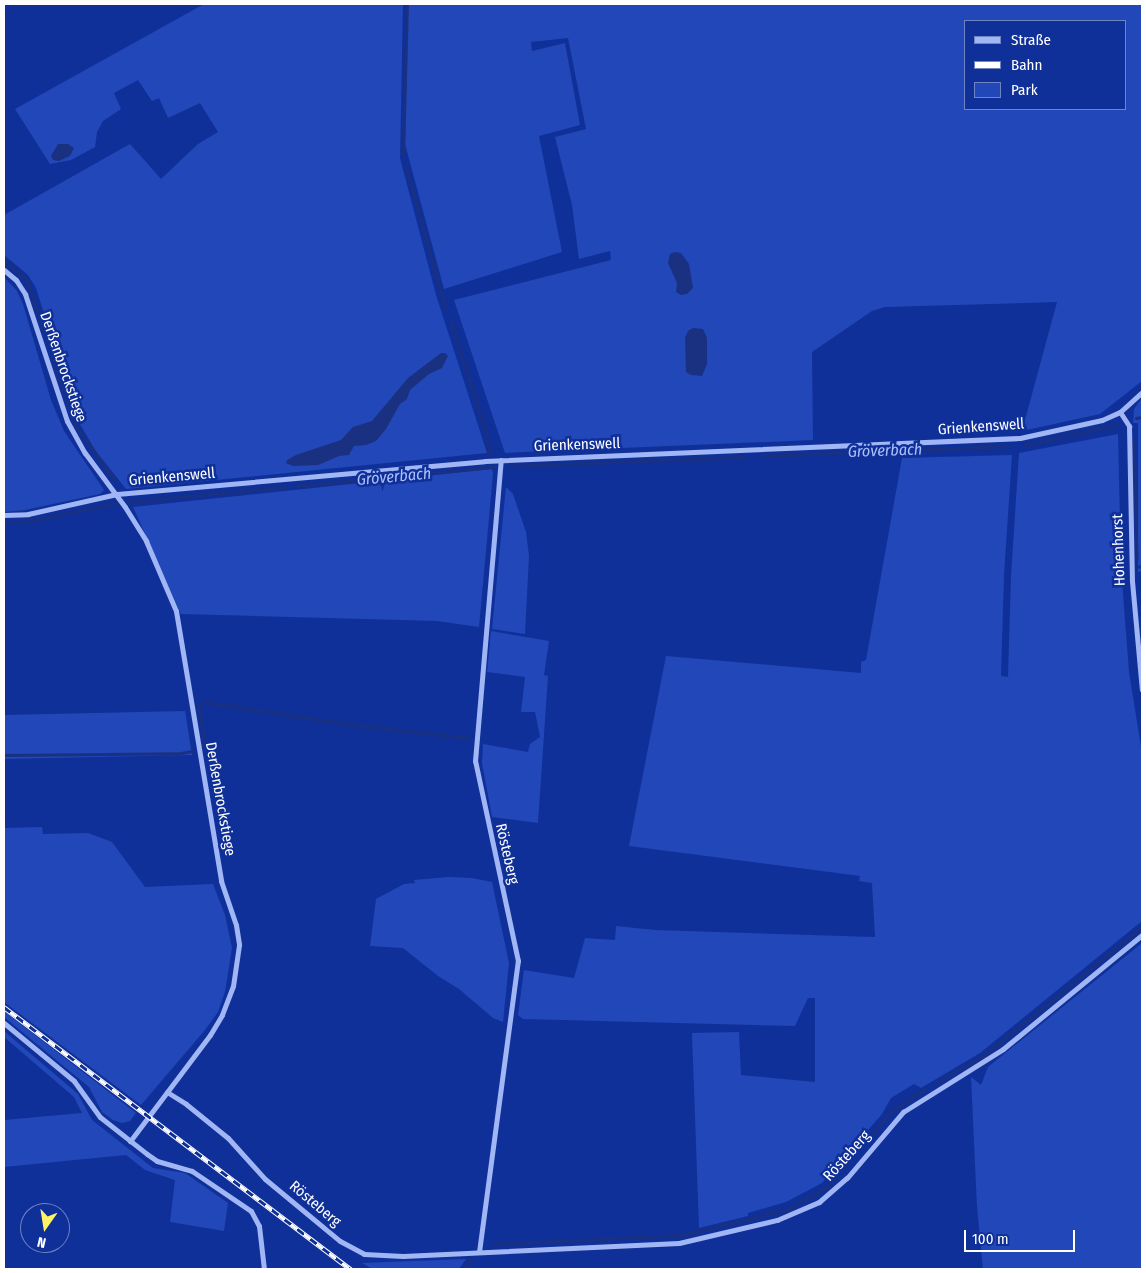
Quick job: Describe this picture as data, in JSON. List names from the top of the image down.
{
  "streets": {
    "street": [
      "Derßenbrockstiege",
      "Grienkenswell",
      "Hohenhorst",
      "Rösteberg"
    ]
  },
  "crossings": [
    ["Derßenbrockstiege", "Grienkenswell"],
    ["Derßenbrockstiege", "Rösteberg"],
    ["Grienkenswell", "Hohenhorst"],
    ["Grienkenswell", "Rösteberg"]
  ],
  "water": ["Gröverbach"],
  "legend": ["Straße", "Bahn", "Park"],
  "scale_bar": "100 m",
  "north": "bottom"
}
